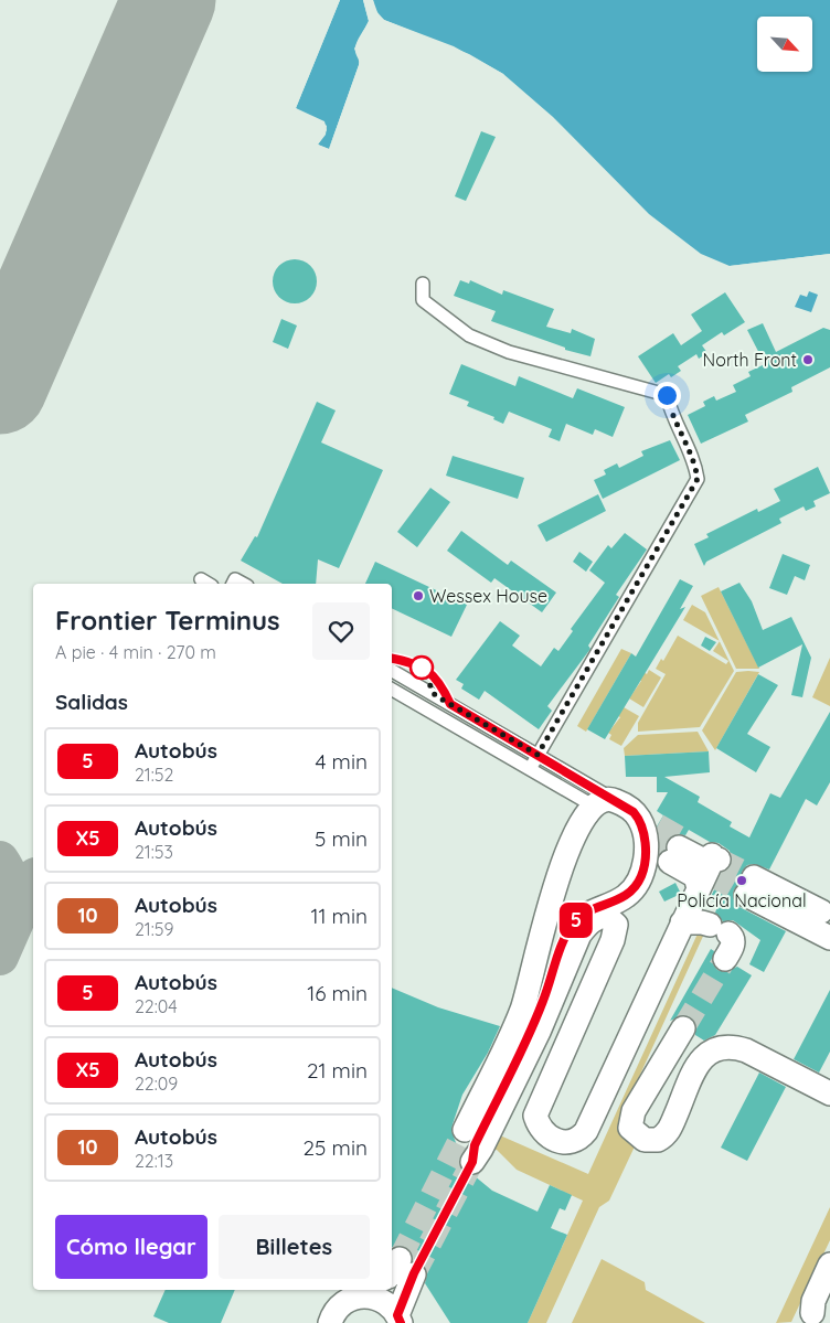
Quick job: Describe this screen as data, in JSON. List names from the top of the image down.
{
  "places": ["North Front", "Wessex House", "Policía Nacional"],
  "lines": ["bus line 5"],
  "north": "bottom right",
  "page": {
    "on_map": "5",
    "heading": [
      ["Frontier Terminus", "A pie · 4 min · 270 m"],
      "Salidas"
    ],
    "list": [
      {
        "mark": "5",
        "name": "Autobús",
        "note": "21:52",
        "value": "4 min"
      },
      {
        "mark": "X5",
        "name": "Autobús",
        "note": "21:53",
        "value": "5 min"
      },
      {
        "mark": "10",
        "name": "Autobús",
        "note": "21:59",
        "value": "11 min"
      },
      {
        "mark": "5",
        "name": "Autobús",
        "note": "22:04",
        "value": "16 min"
      },
      {
        "mark": "X5",
        "name": "Autobús",
        "note": "22:09",
        "value": "21 min"
      },
      {
        "mark": "10",
        "name": "Autobús",
        "note": "22:13",
        "value": "25 min"
      }
    ],
    "buttons": ["Cómo llegar", "Billetes"]
  }
}
